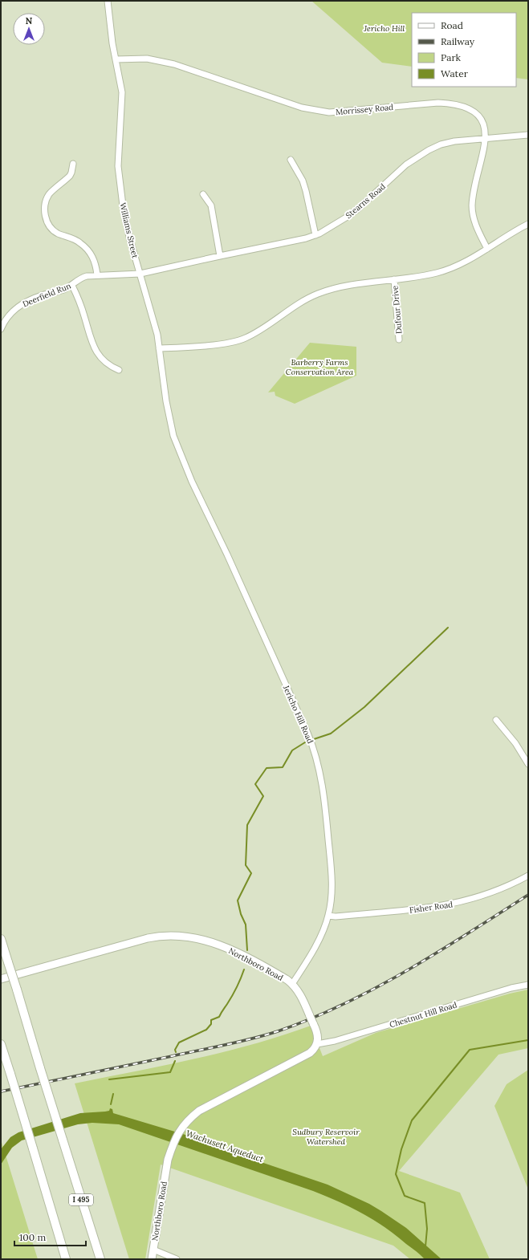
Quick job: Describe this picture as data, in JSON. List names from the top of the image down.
{
  "streets": {
    "highway": ["I 495"],
    "main road": ["Northboro Road"],
    "street": [
      "Morrissey Road",
      "Stearns Road",
      "Williams Street",
      "Deerfield Run",
      "Dufour Drive",
      "Jericho Hill Road",
      "Fisher Road",
      "Chestnut Hill Road"
    ]
  },
  "crossings": [
    ["Morrissey Road", "Stearns Road"],
    ["Morrissey Road", "Williams Street"],
    ["Stearns Road", "Williams Street"],
    ["Stearns Road", "Deerfield Run"],
    ["Williams Street", "Deerfield Run"],
    ["Williams Street", "Jericho Hill Road"],
    ["Jericho Hill Road", "Fisher Road"],
    ["Jericho Hill Road", "Northboro Road"],
    ["Northboro Road", "Chestnut Hill Road"]
  ],
  "water": ["Wachusett Aqueduct"],
  "parks": ["Jericho Hill", "Barberry Farms Conservation Area", "Sudbury Reservoir Watershed"],
  "legend": [
    "Road",
    "Railway",
    "Park",
    "Water"
  ],
  "scale_bar": "100 m",
  "north": "top"
}
